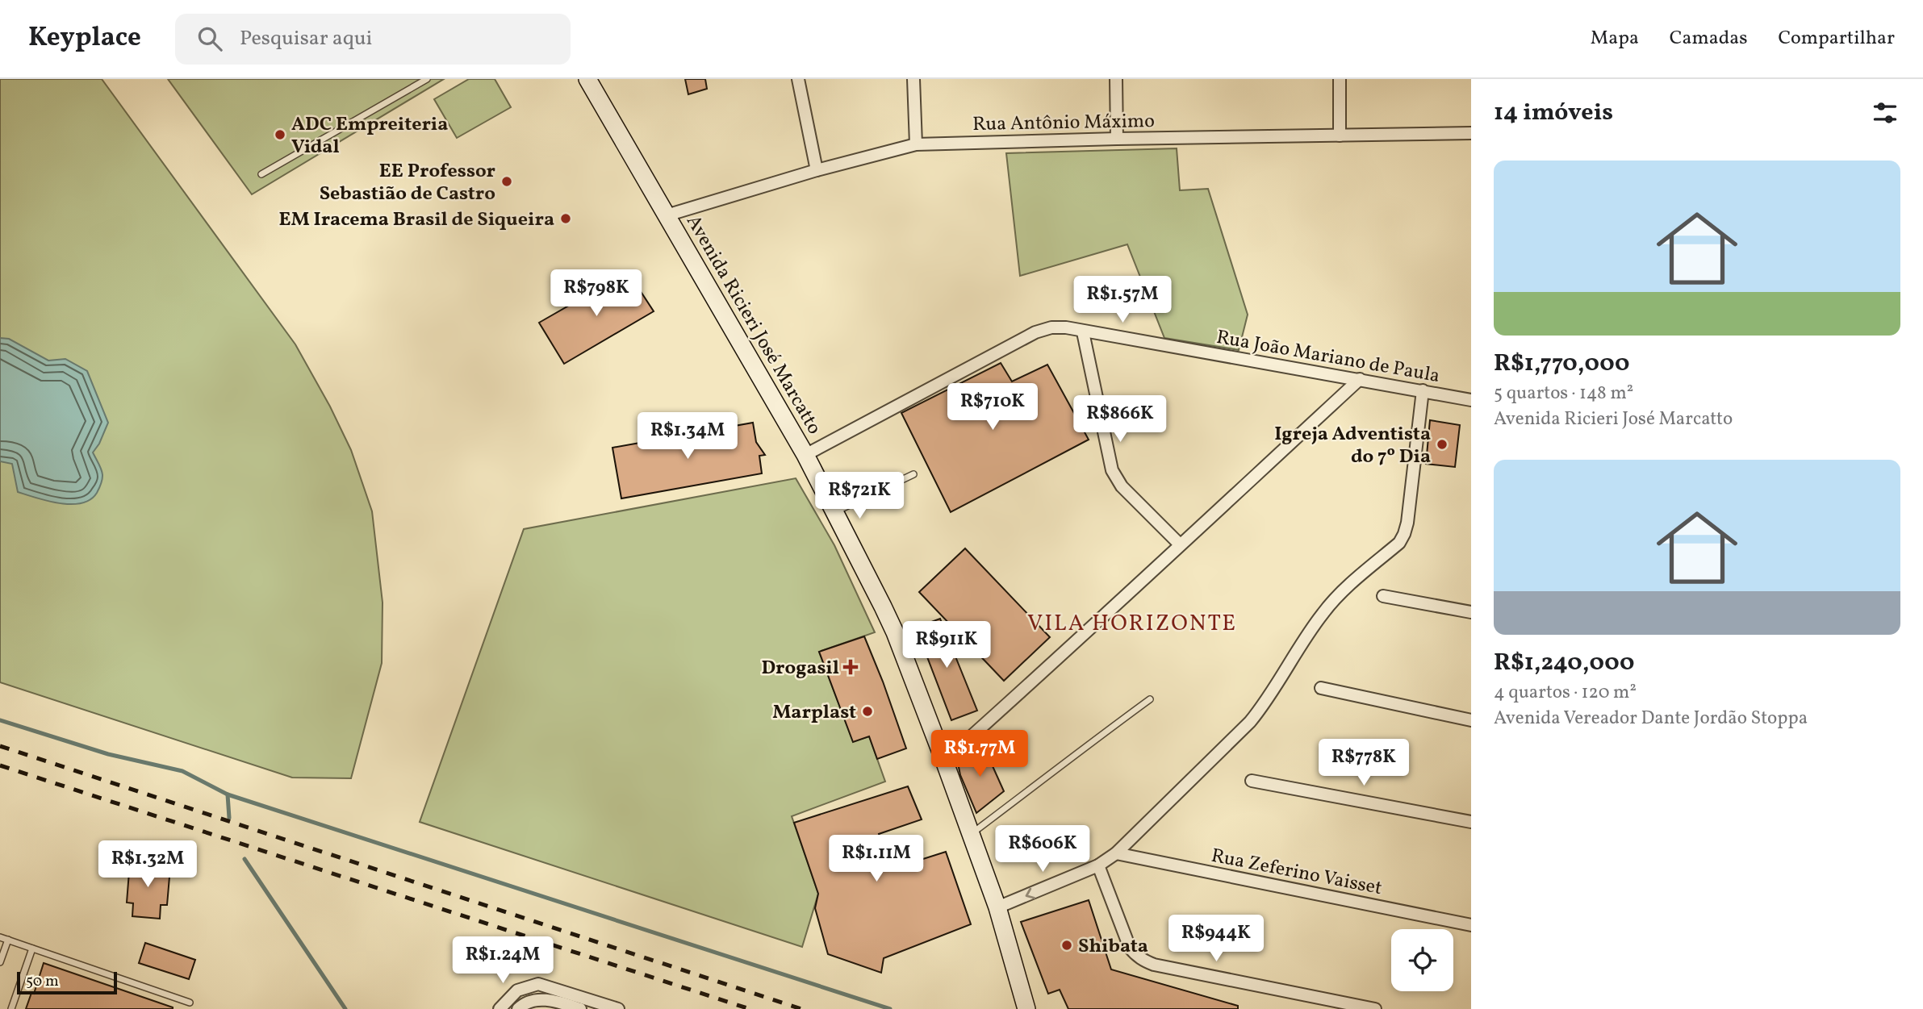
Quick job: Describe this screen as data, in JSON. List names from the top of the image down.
{
  "streets": {
    "main road": ["Avenida Ricieri José Marcatto"],
    "street": ["Rua Antônio Máximo", "Rua João Mariano de Paula", "Rua Zeferino Vaisset"]
  },
  "crossings": [
    ["Rua Antônio Máximo", "Avenida Ricieri José Marcatto"],
    ["Avenida Ricieri José Marcatto", "Rua João Mariano de Paula"]
  ],
  "districts": ["VILA HORIZONTE"],
  "places": {
    "other": [
      "ADC Empreiteria Vidal",
      "EE Professor Sebastião de Castro",
      "EM Iracema Brasil de Siqueira",
      "Igreja Adventista do 7º Dia",
      "Marplast",
      "Shibata"
    ],
    "health": ["Drogasil"]
  },
  "scale_bar": "50 m",
  "page": {
    "header": "Keyplace",
    "search": "Pesquisar aqui",
    "nav": ["Mapa", "Camadas", "Compartilhar"],
    "heading": "14 imóveis",
    "list": [
      {
        "name": "R$1,770,000",
        "note": "5 quartos · 148 m² · Avenida Ricieri José Marcatto"
      },
      {
        "name": "R$1,240,000",
        "note": "4 quartos · 120 m² · Avenida Vereador Dante Jordão Stoppa"
      }
    ],
    "price": [
      "R$798K",
      "R$1.57M",
      "R$710K",
      "R$866K",
      "R$1.34M",
      "R$721K",
      "R$911K",
      "R$1.77M",
      "R$778K",
      "R$606K",
      "R$1.11M",
      "R$1.32M",
      "R$944K",
      "R$1.24M"
    ],
    "scale": "50 m"
  }
}
